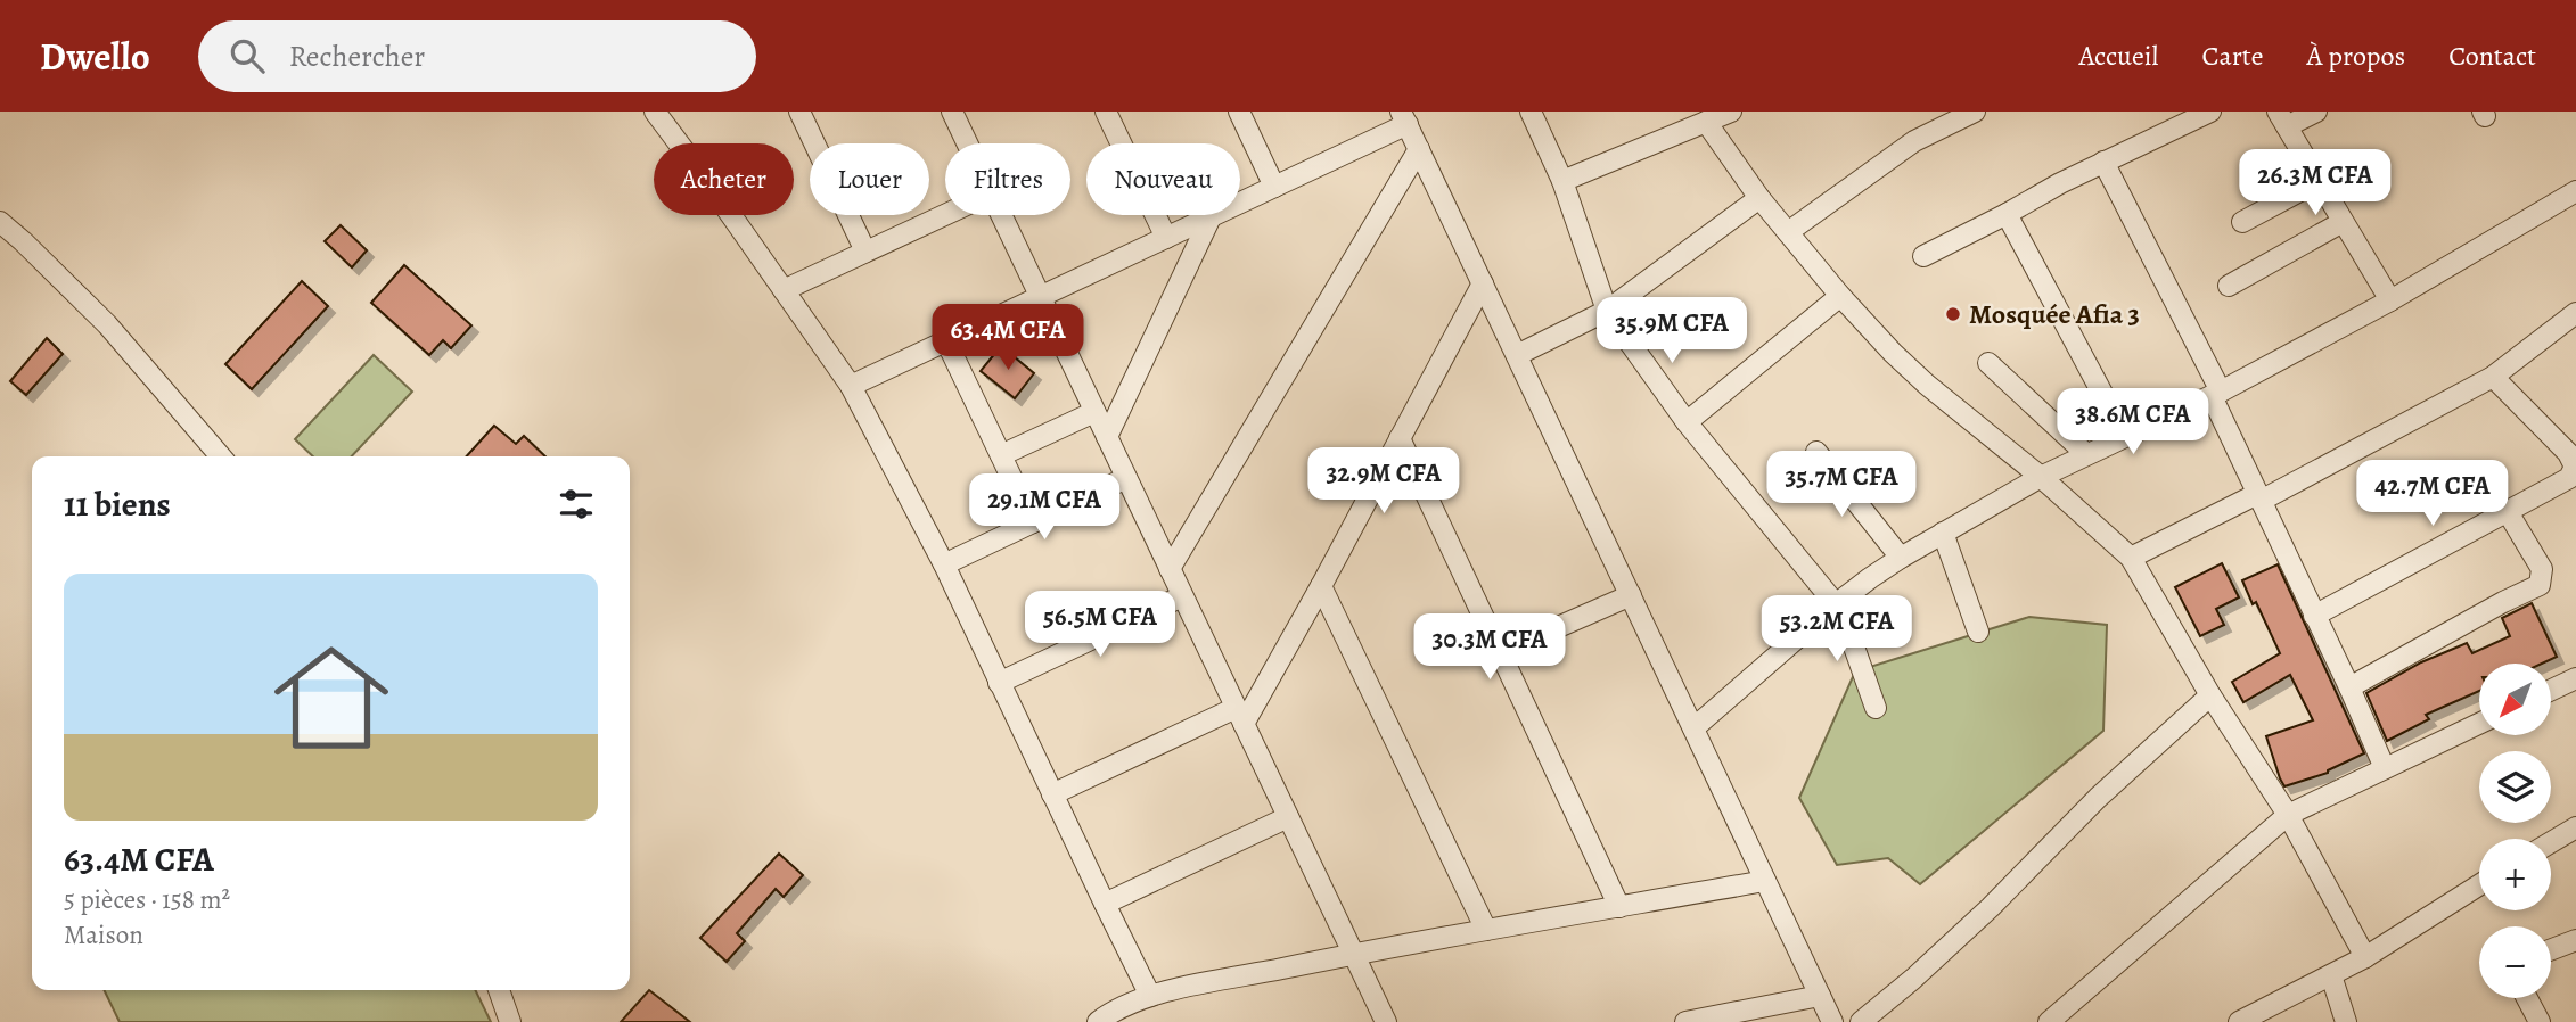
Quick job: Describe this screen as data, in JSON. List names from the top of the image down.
{
  "places": ["Mosquée Afia 3"],
  "north": "bottom left",
  "page": {
    "header": "Dwello",
    "search": "Rechercher",
    "nav": [
      "Accueil",
      "Carte",
      "À propos",
      "Contact"
    ],
    "chip": [
      "Acheter",
      "Louer",
      "Filtres",
      "Nouveau"
    ],
    "price": [
      "26.3M CFA",
      "35.9M CFA",
      "63.4M CFA",
      "38.6M CFA",
      "32.9M CFA",
      "35.7M CFA",
      "42.7M CFA",
      "29.1M CFA",
      "56.5M CFA",
      "53.2M CFA",
      "30.3M CFA"
    ],
    "heading": "11 biens",
    "list": [
      {
        "name": "63.4M CFA",
        "note": "5 pièces · 158 m² · Maison"
      }
    ],
    "map_buttons": ["+", "−"]
  }
}
